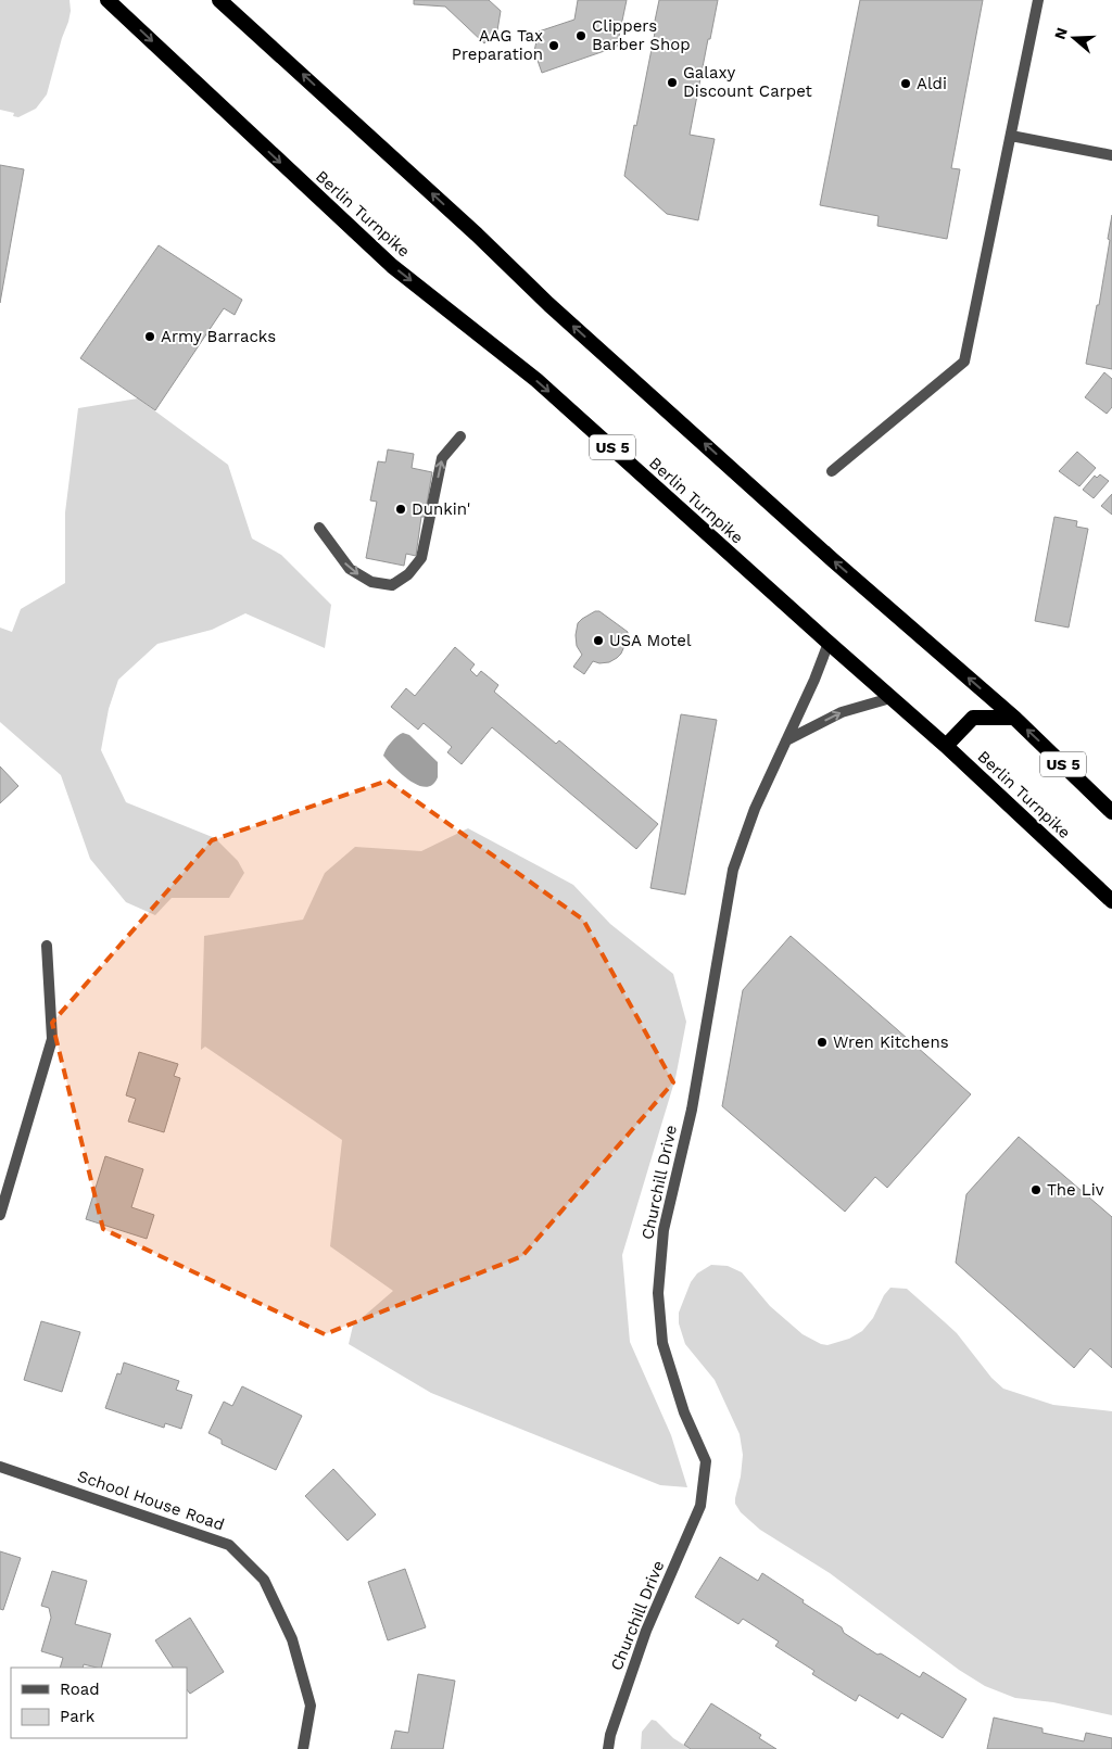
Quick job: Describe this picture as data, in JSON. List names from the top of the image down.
{
  "streets": {
    "highway": ["Berlin Turnpike", "US 5"],
    "street": ["Churchill Drive", "School House Road"]
  },
  "crossings": [
    ["Berlin Turnpike", "Churchill Drive"]
  ],
  "places": [
    "Clippers Barber Shop",
    "AAG Tax Preparation",
    "Galaxy Discount Carpet",
    "Aldi",
    "Army Barracks",
    "Dunkin'",
    "USA Motel",
    "Wren Kitchens",
    "The Liv"
  ],
  "legend": ["Road", "Park"],
  "north": "left"
}
